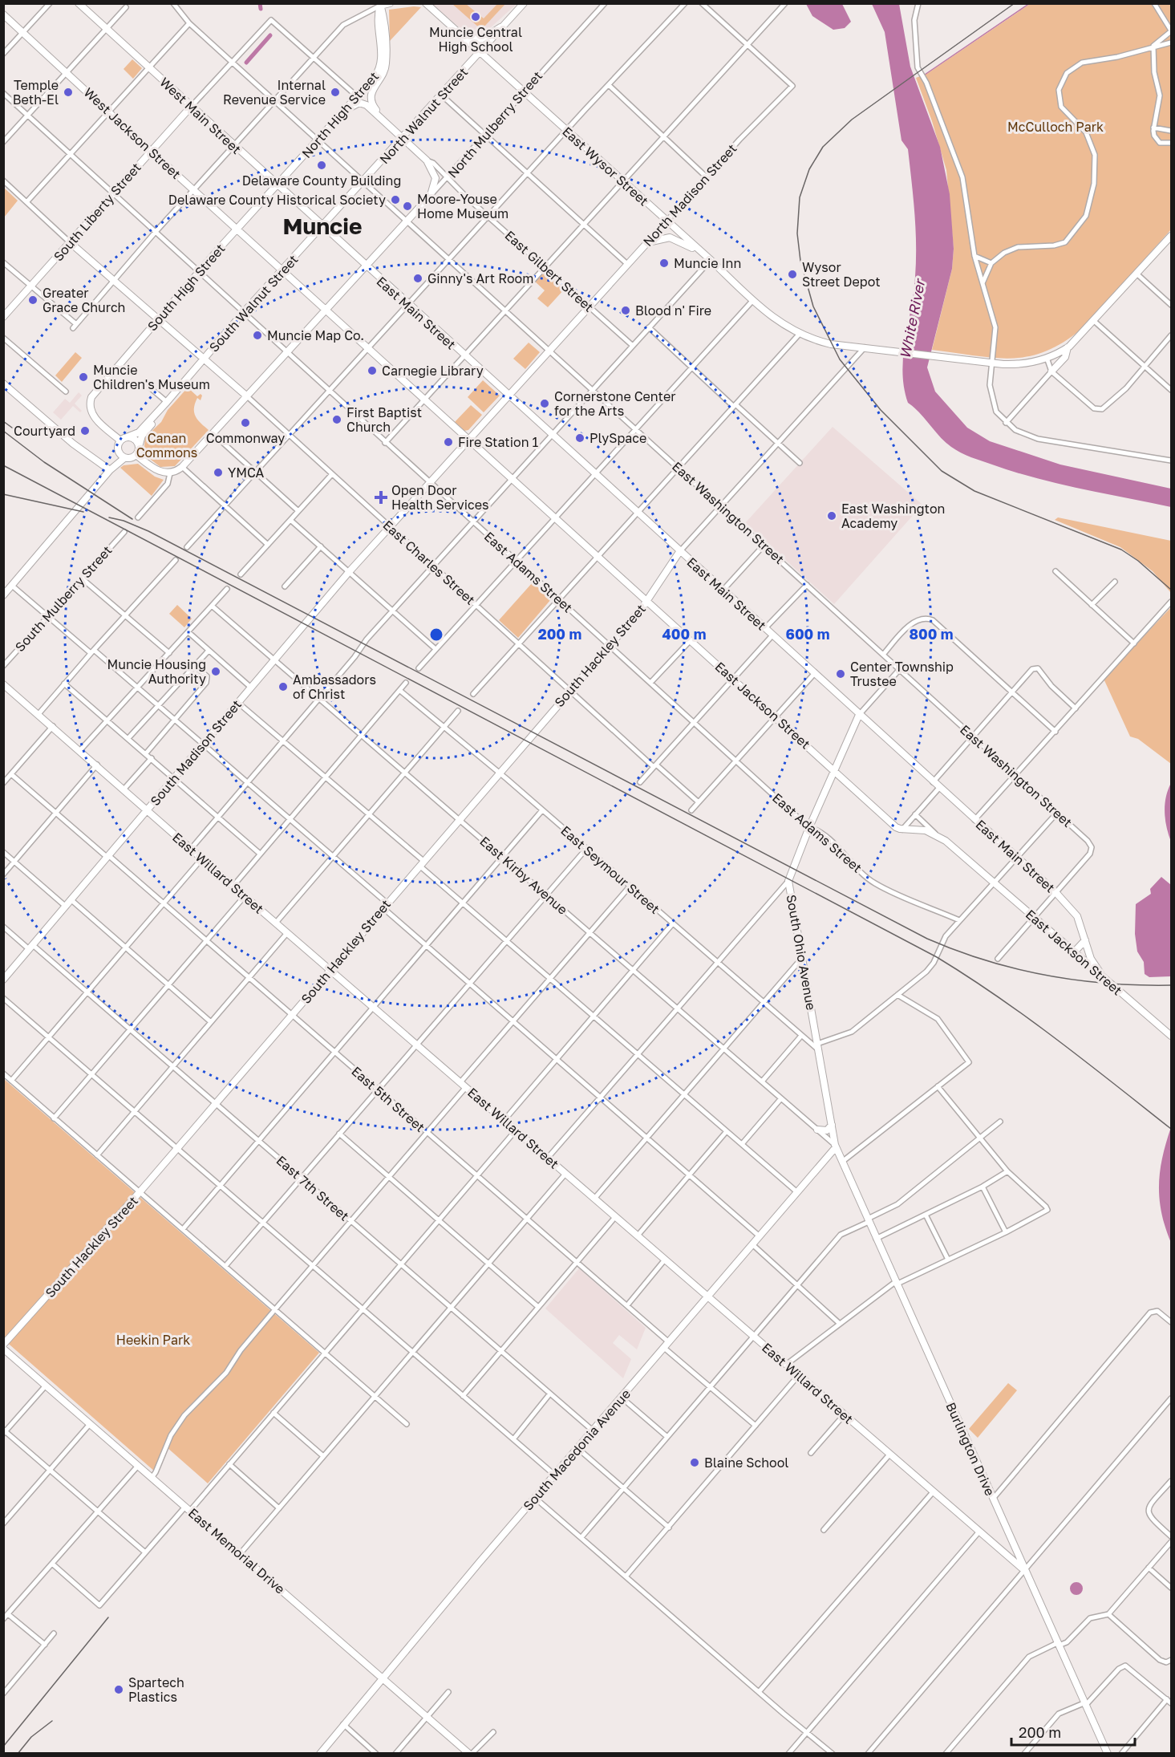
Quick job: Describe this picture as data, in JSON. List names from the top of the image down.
{
  "streets": {
    "main road": [
      "North High Street",
      "West Main Street",
      "North Walnut Street",
      "North Mulberry Street",
      "West Jackson Street",
      "East Wysor Street",
      "North Madison Street",
      "South Liberty Street",
      "East Gilbert Street",
      "South High Street",
      "South Walnut Street",
      "East Main Street",
      "East Charles Street",
      "South Hackley Street",
      "East Jackson Street",
      "South Madison Street",
      "East Willard Street",
      "South Ohio Avenue",
      "Burlington Drive",
      "South Macedonia Avenue",
      "East Memorial Drive"
    ],
    "street": [
      "East Washington Street",
      "East Adams Street",
      "South Mulberry Street",
      "East Seymour Street",
      "East Kirby Avenue",
      "East 5th Street",
      "East 7th Street"
    ]
  },
  "crossings": [
    ["North High Street", "West Main Street"],
    ["North High Street", "East Gilbert Street"],
    ["North High Street", "South High Street"],
    ["North High Street", "East Washington Street"],
    ["West Main Street", "North Walnut Street"],
    ["West Main Street", "South Liberty Street"],
    ["West Main Street", "South High Street"],
    ["West Main Street", "South Walnut Street"],
    ["West Main Street", "East Main Street"],
    ["North Walnut Street", "East Wysor Street"],
    ["North Walnut Street", "East Gilbert Street"],
    ["North Walnut Street", "South Walnut Street"],
    ["North Walnut Street", "East Main Street"],
    ["North Walnut Street", "East Washington Street"],
    ["North Mulberry Street", "East Wysor Street"],
    ["North Mulberry Street", "East Gilbert Street"],
    ["North Mulberry Street", "East Main Street"],
    ["North Mulberry Street", "East Washington Street"],
    ["West Jackson Street", "South Liberty Street"],
    ["West Jackson Street", "South High Street"],
    ["West Jackson Street", "South Walnut Street"],
    ["West Jackson Street", "East Jackson Street"],
    ["East Wysor Street", "North Madison Street"],
    ["North Madison Street", "East Gilbert Street"],
    ["North Madison Street", "East Main Street"],
    ["North Madison Street", "East Washington Street"],
    ["North Madison Street", "South Madison Street"],
    ["South Liberty Street", "East Charles Street"],
    ["South Liberty Street", "East Adams Street"],
    ["South High Street", "South Walnut Street"],
    ["South High Street", "East Charles Street"],
    ["South High Street", "East Adams Street"],
    ["South Walnut Street", "East Main Street"],
    ["South Walnut Street", "East Charles Street"],
    ["South Walnut Street", "East Adams Street"],
    ["South Walnut Street", "East Jackson Street"],
    ["East Main Street", "East Washington Street"],
    ["East Main Street", "South Hackley Street"],
    ["East Main Street", "East Jackson Street"],
    ["East Main Street", "South Madison Street"],
    ["East Main Street", "South Ohio Avenue"],
    ["East Charles Street", "South Hackley Street"],
    ["East Charles Street", "South Madison Street"],
    ["East Adams Street", "South Hackley Street"],
    ["East Adams Street", "South Madison Street"],
    ["East Adams Street", "South Ohio Avenue"],
    ["South Hackley Street", "East Jackson Street"],
    ["South Hackley Street", "East Seymour Street"],
    ["South Hackley Street", "East Willard Street"],
    ["South Hackley Street", "East Kirby Avenue"],
    ["South Hackley Street", "East 5th Street"],
    ["South Hackley Street", "East 7th Street"],
    ["East Jackson Street", "South Madison Street"],
    ["East Jackson Street", "South Ohio Avenue"],
    ["South Madison Street", "East Willard Street"],
    ["South Madison Street", "East Kirby Avenue"],
    ["South Madison Street", "East 5th Street"],
    ["South Madison Street", "East 7th Street"],
    ["East Seymour Street", "South Ohio Avenue"],
    ["East Willard Street", "Burlington Drive"],
    ["East Willard Street", "South Macedonia Avenue"],
    ["East Kirby Avenue", "South Ohio Avenue"],
    ["East Kirby Avenue", "Burlington Drive"],
    ["East Kirby Avenue", "South Macedonia Avenue"],
    ["South Ohio Avenue", "Burlington Drive"],
    ["South Ohio Avenue", "South Macedonia Avenue"],
    ["East 5th Street", "South Macedonia Avenue"],
    ["East 7th Street", "South Macedonia Avenue"],
    ["Burlington Drive", "South Macedonia Avenue"],
    ["South Macedonia Avenue", "East Memorial Drive"]
  ],
  "districts": ["Muncie"],
  "water": ["White River"],
  "parks": ["McCulloch Park", "Canan Commons", "Heekin Park"],
  "places": {
    "other": [
      "Muncie Central High School",
      "Temple Beth-El",
      "Internal Revenue Service",
      "Delaware County Building",
      "Delaware County Historical Society",
      "Moore-Youse Home Museum",
      "Muncie Inn",
      "Wysor Street Depot",
      "Ginny's Art Room",
      "Greater Grace Church",
      "Blood n' Fire",
      "Muncie Map Co.",
      "Carnegie Library",
      "Muncie Children's Museum",
      "Cornerstone Center for the Arts",
      "First Baptist Church",
      "Commonway",
      "Courtyard",
      "PlySpace",
      "Fire Station 1",
      "YMCA",
      "East Washington Academy",
      "Muncie Housing Authority",
      "Center Township Trustee",
      "Ambassadors of Christ",
      "Blaine School",
      "Spartech Plastics"
    ],
    "health": ["Open Door Health Services"]
  },
  "scale_bar": "200 m",
  "rings": [
    "200 m",
    "400 m",
    "600 m",
    "800 m"
  ]
}
